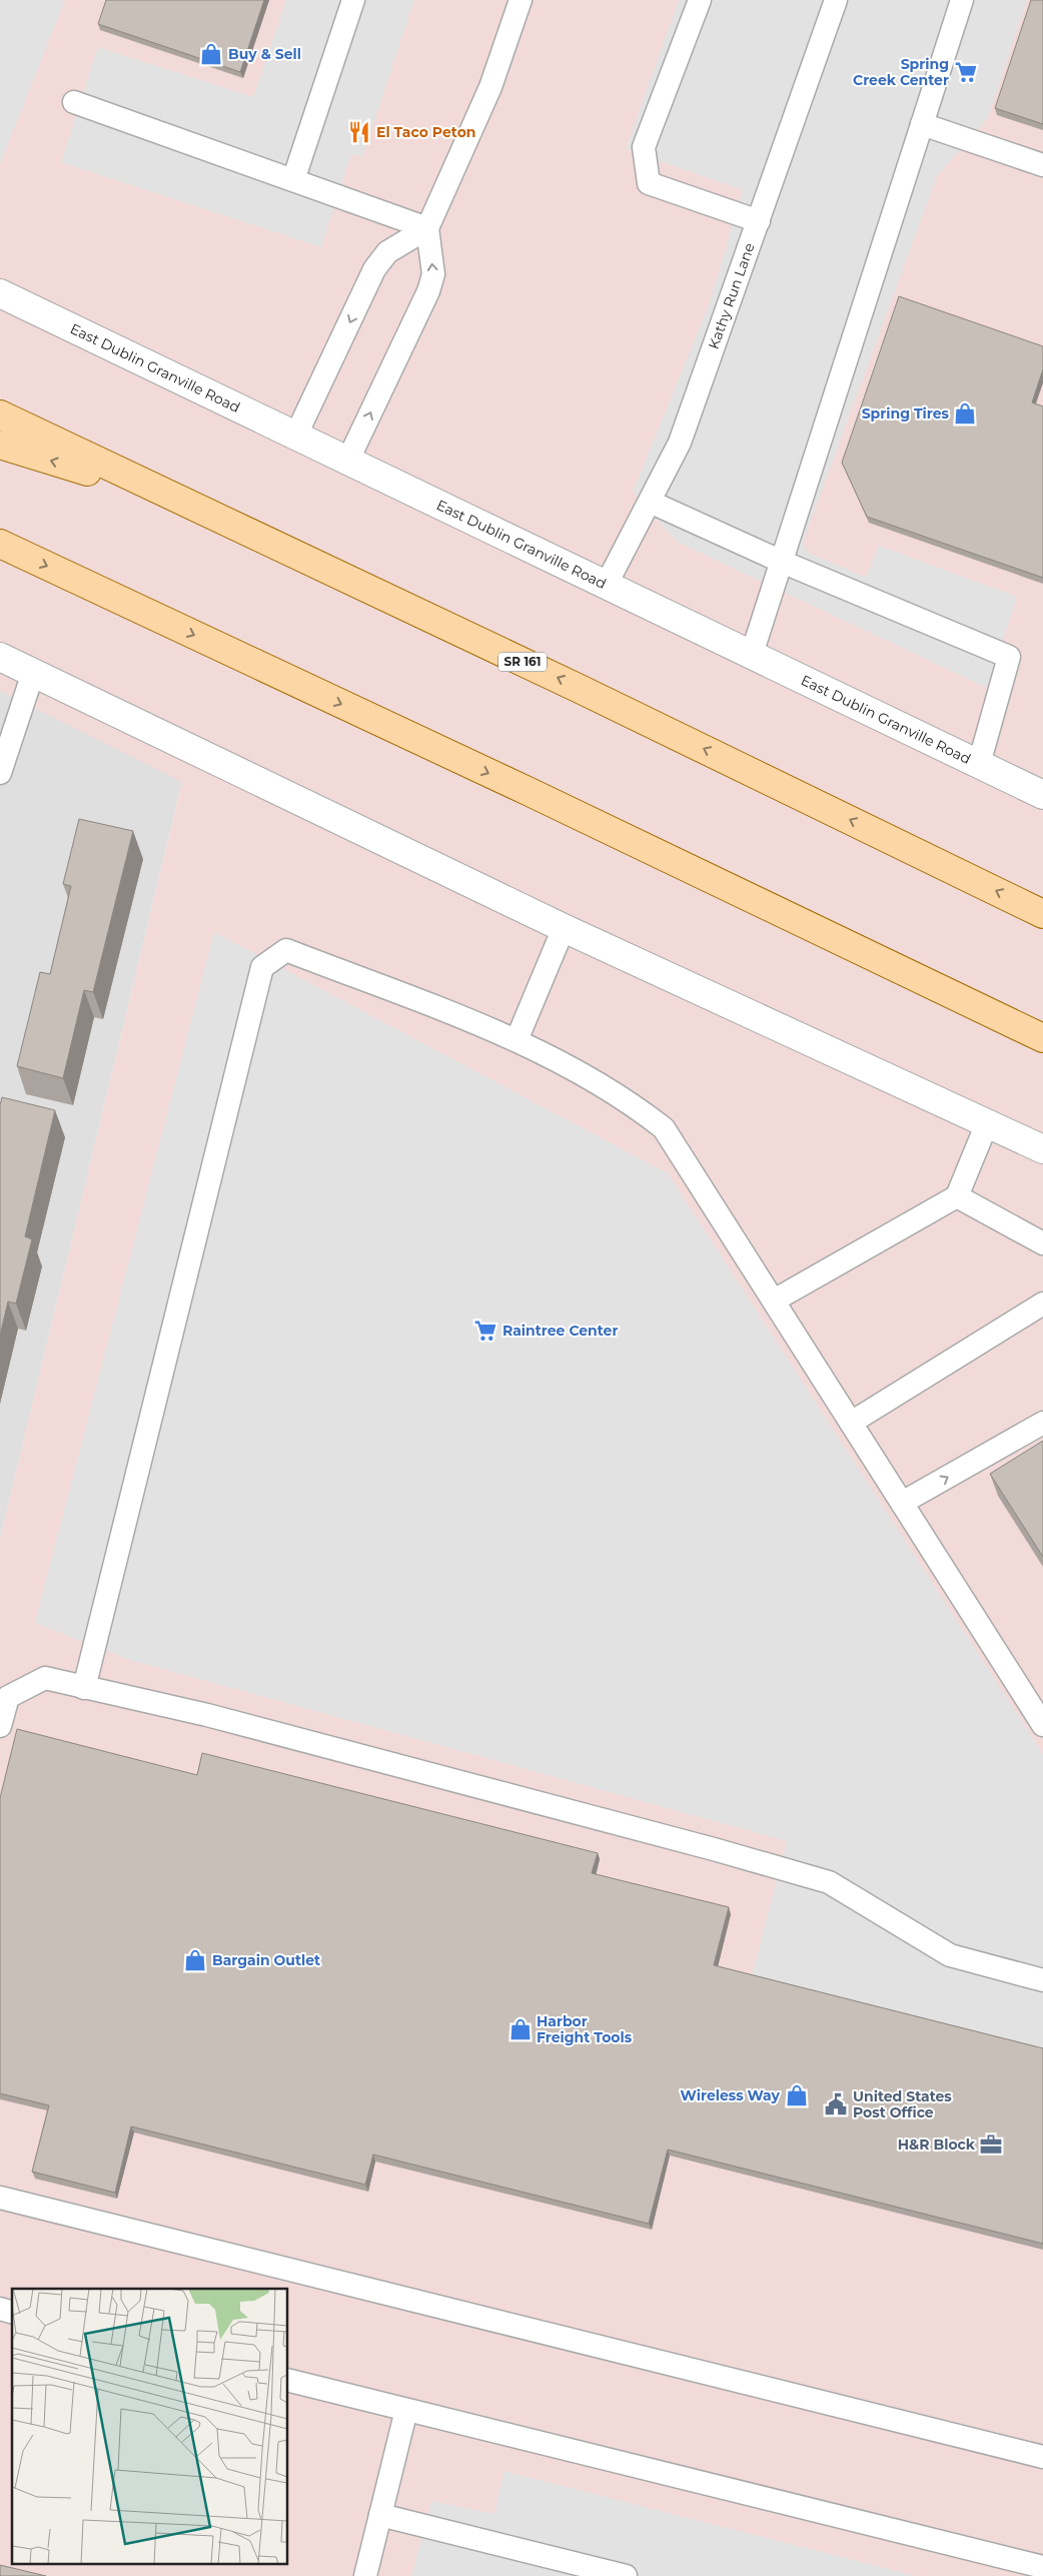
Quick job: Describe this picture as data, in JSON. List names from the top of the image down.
{
  "streets": {
    "main road": ["SR 161"],
    "street": ["East Dublin Granville Road"],
    "lane": ["Kathy Run Lane"]
  },
  "crossings": [
    ["Kathy Run Lane", "East Dublin Granville Road"]
  ],
  "places": {
    "shop": [
      "Buy & Sell",
      "Spring Tires",
      "Bargain Outlet",
      "Harbor Freight Tools",
      "Wireless Way"
    ],
    "supermarket": ["Spring Creek Center", "Raintree Center"],
    "restaurant": ["El Taco Peton"],
    "public building": ["United States Post Office"],
    "office": ["H&R Block"]
  }
}
